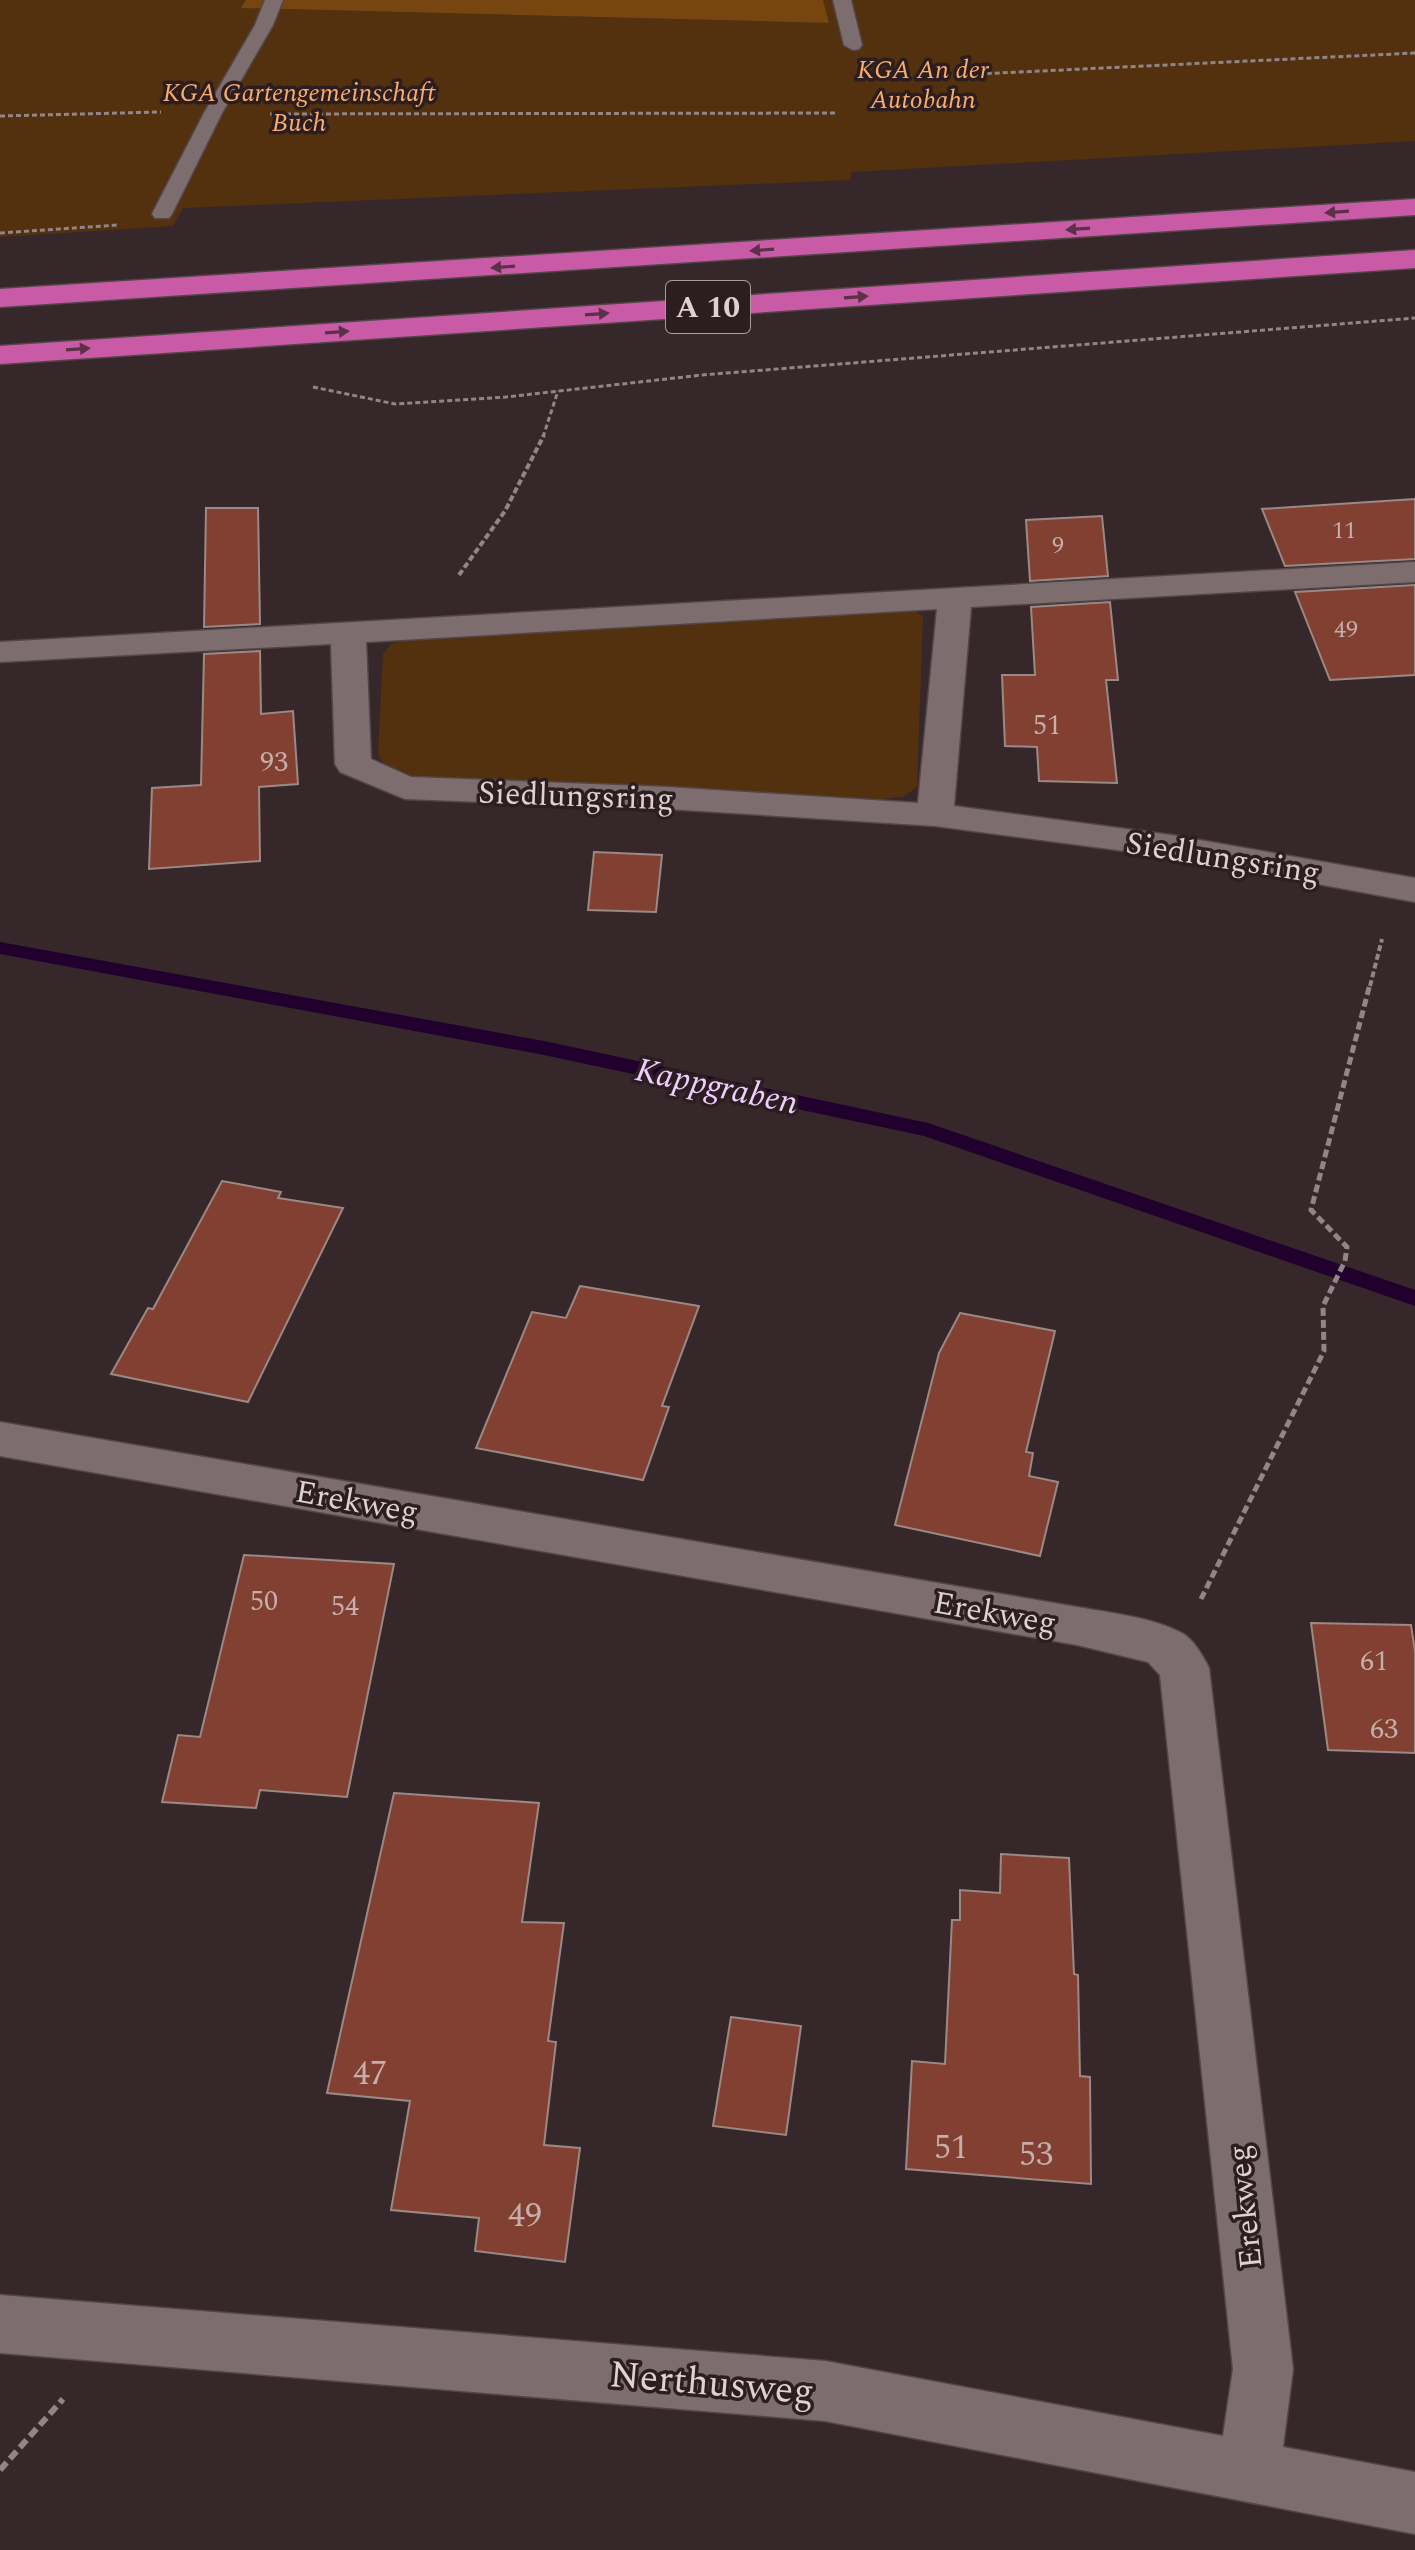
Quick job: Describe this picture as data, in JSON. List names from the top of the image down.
{
  "streets": {
    "highway": ["A 10"],
    "street": ["Siedlungsring", "Erekweg", "Nerthusweg"]
  },
  "crossings": [
    ["Erekweg", "Nerthusweg"]
  ],
  "water": ["Kappgraben"],
  "parks": ["KGA An der Autobahn", "KGA Gartengemeinschaft Buch"],
  "house_numbers": [
    "11",
    "9",
    "49",
    "51",
    "93",
    "50",
    "54",
    "61",
    "63",
    "47",
    "51",
    "53",
    "49"
  ]
}
